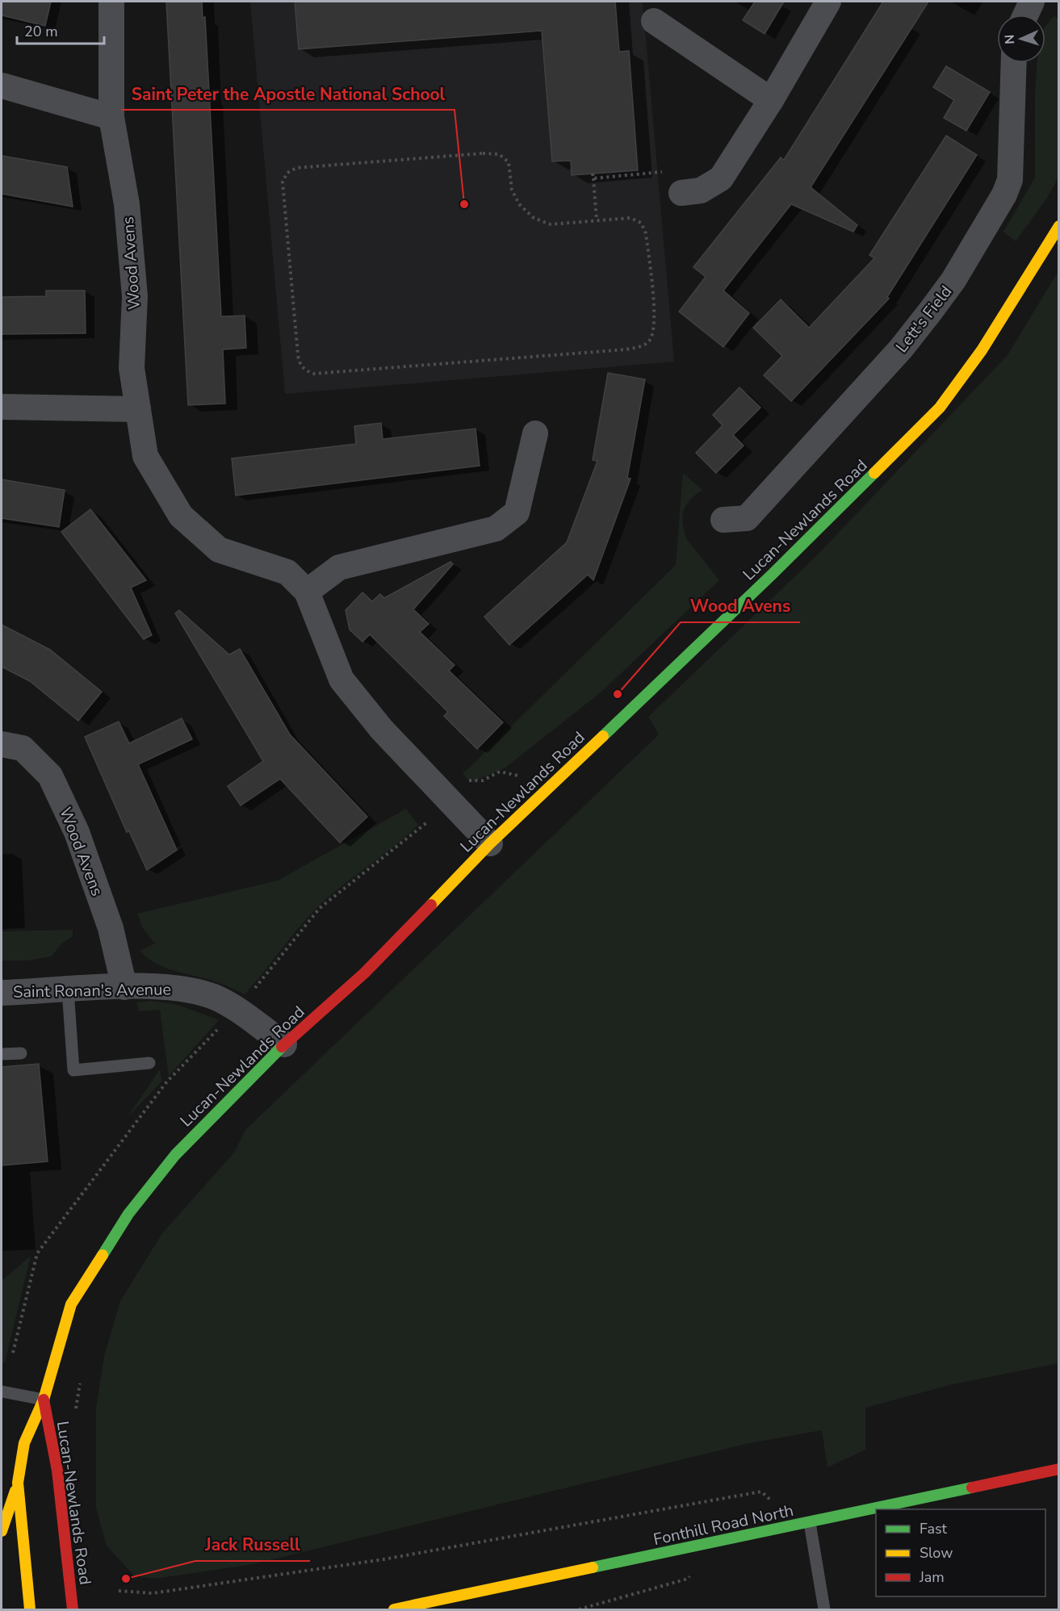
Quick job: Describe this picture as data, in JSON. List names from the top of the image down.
{
  "streets": {
    "street": [
      "Wood Avens",
      "Lett's Field",
      "Lucan-Newlands Road",
      "Saint Ronan's Avenue",
      "Fonthill Road North"
    ]
  },
  "crossings": [
    ["Wood Avens", "Lucan-Newlands Road"],
    ["Wood Avens", "Saint Ronan's Avenue"],
    ["Lucan-Newlands Road", "Saint Ronan's Avenue"]
  ],
  "places": ["Saint Peter the Apostle National School", "Wood Avens", "Jack Russell"],
  "legend": ["Fast", "Slow", "Jam"],
  "scale_bar": "20 m",
  "north": "left"
}
